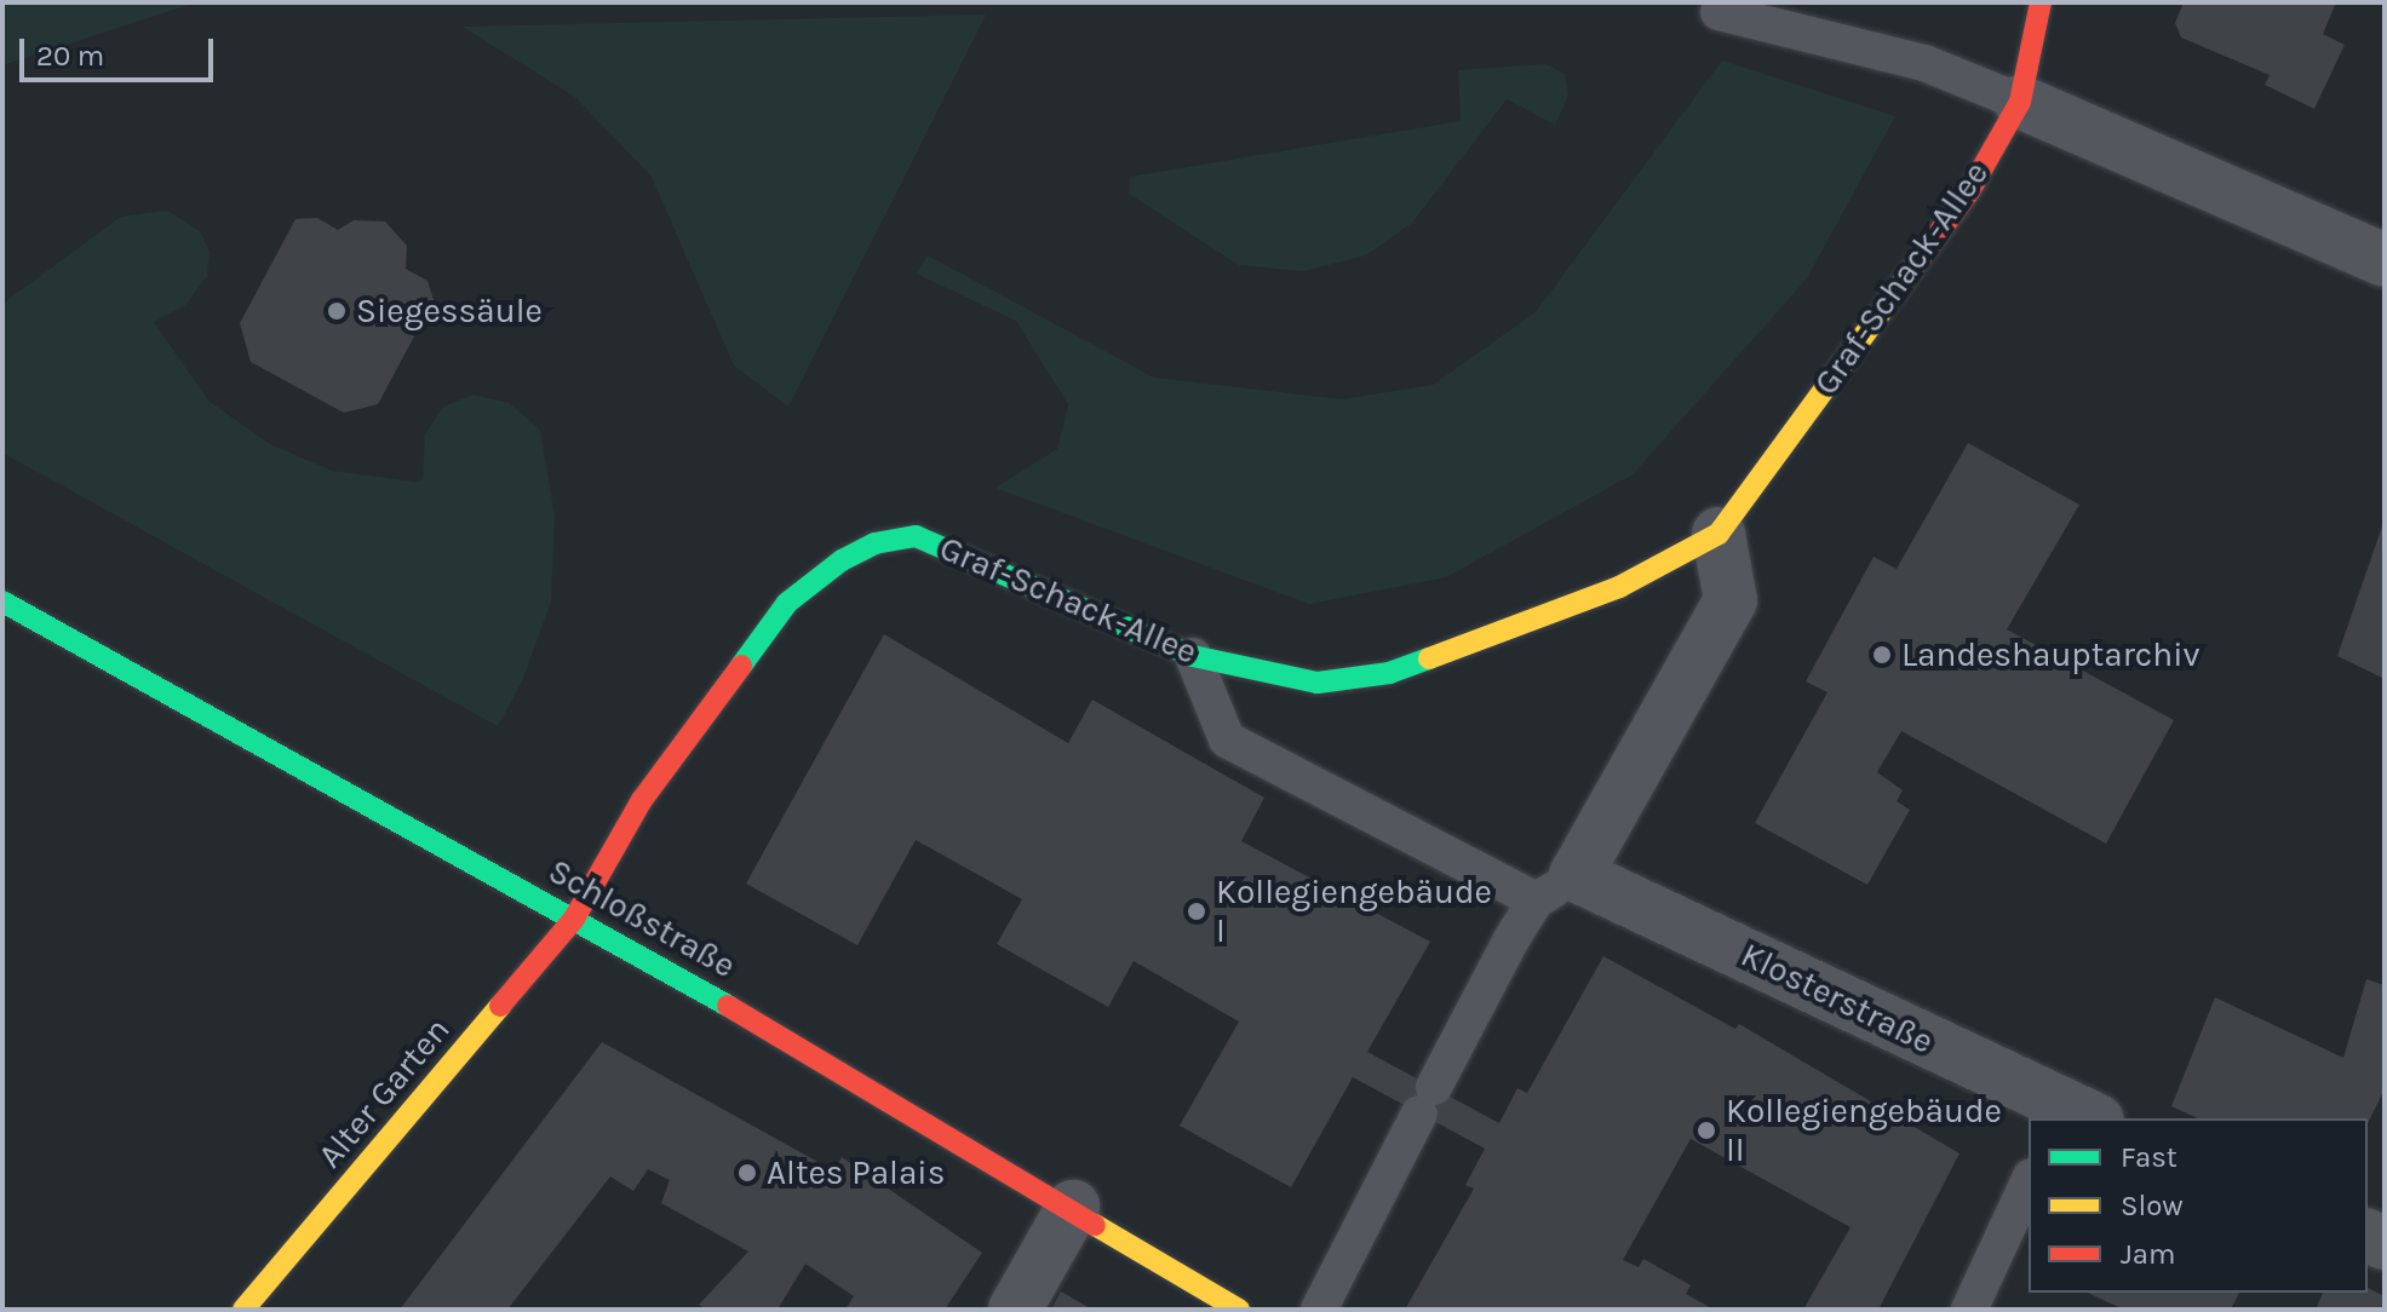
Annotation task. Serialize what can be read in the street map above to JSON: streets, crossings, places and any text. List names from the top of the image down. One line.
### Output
{"streets":{"street":["Graf-Schack-Allee","Schloßstraße","Klosterstraße","Alter Garten"]},"crossings":[["Graf-Schack-Allee","Schloßstraße"],["Graf-Schack-Allee","Alter Garten"],["Schloßstraße","Alter Garten"]],"places":["Siegessäule","Landeshauptarchiv","Kollegiengebäude I","Kollegiengebäude II","Altes Palais"],"legend":["Fast","Slow","Jam"],"scale_bar":"20 m"}
